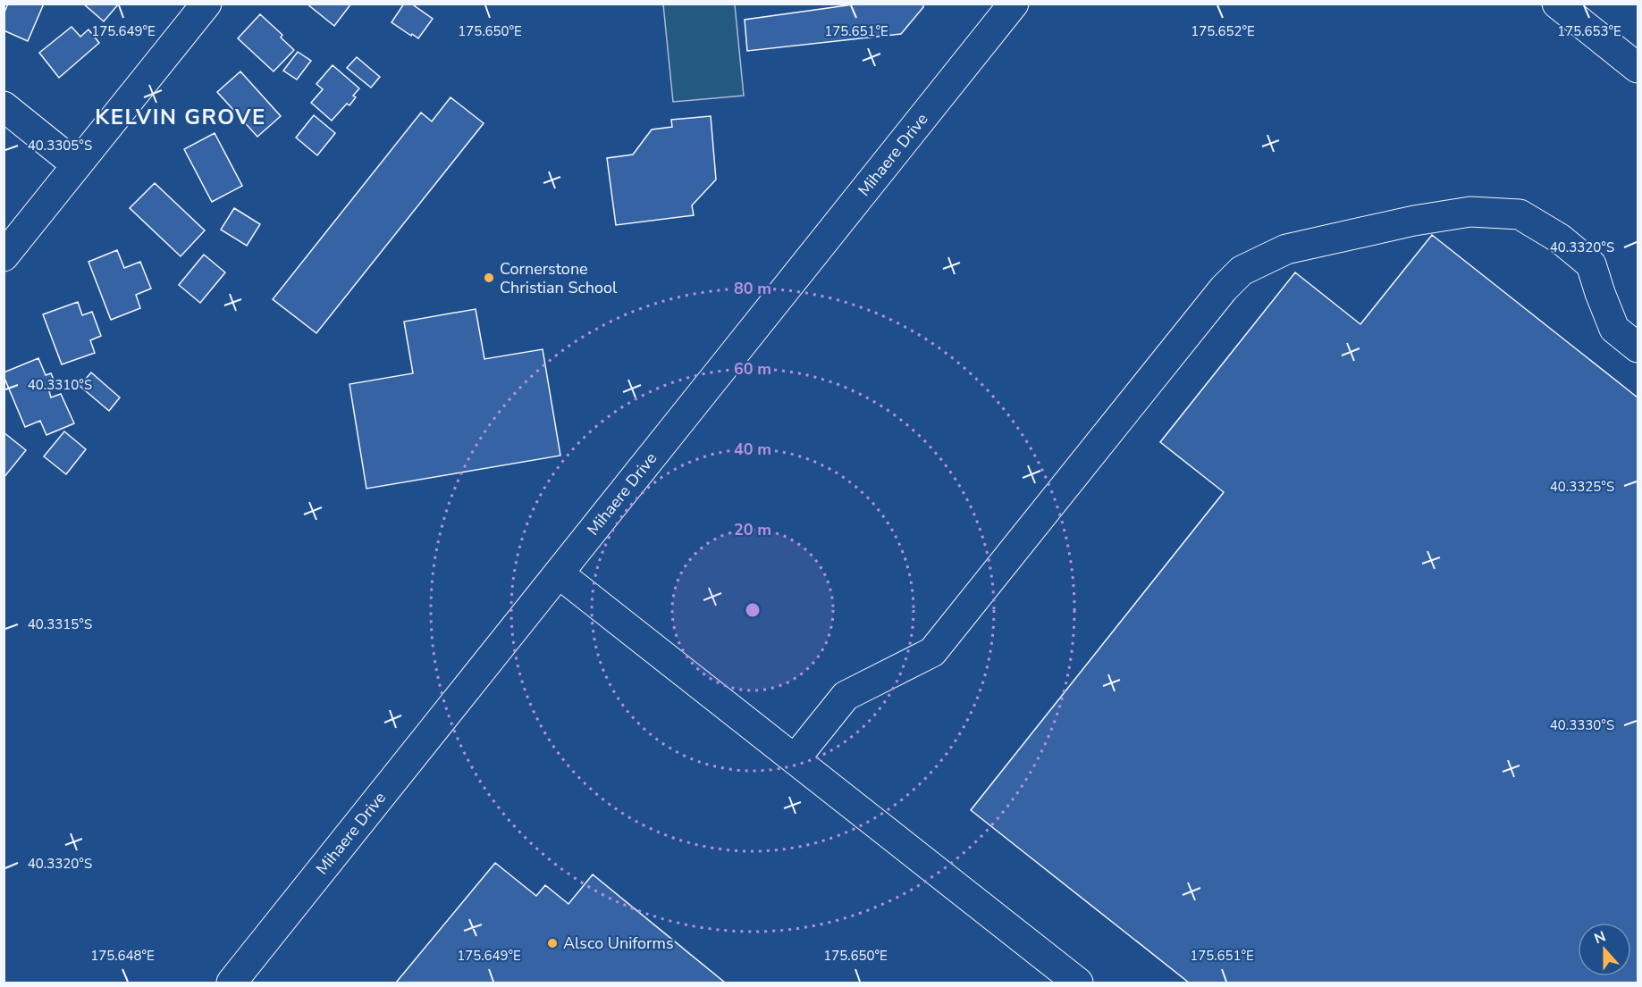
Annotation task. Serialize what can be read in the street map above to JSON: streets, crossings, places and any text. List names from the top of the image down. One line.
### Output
{"streets":{"main road":["Mihaere Drive"]},"districts":["KELVIN GROVE"],"places":["Cornerstone Christian School","Alsco Uniforms"],"north":"top","coordinates":["175.653°E","175.649°E","175.650°E","175.651°E","175.652°E","40.3305°S","40.3320°S","40.3310°S","40.3325°S","40.3315°S","40.3330°S","175.648°E"],"rings":["80 m","60 m","40 m","20 m"]}
